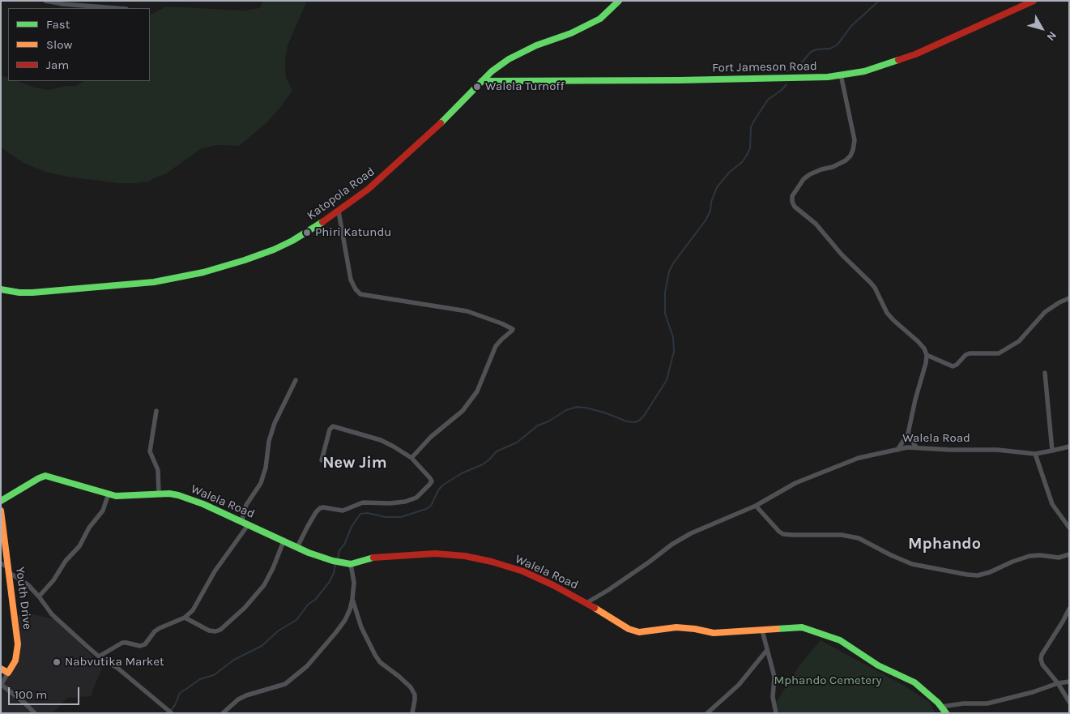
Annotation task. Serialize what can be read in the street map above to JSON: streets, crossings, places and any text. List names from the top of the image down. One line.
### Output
{"streets":{"street":["Fort Jameson Road","Katopola Road","Walela Road","Youth Drive"]},"crossings":[["Fort Jameson Road","Katopola Road"]],"districts":["New Jim","Mphando"],"parks":["Mphando Cemetery"],"places":["Walela Turnoff","Phiri Katundu","Nabvutika Market"],"legend":["Fast","Slow","Jam"],"scale_bar":"100 m","north":"bottom right"}
